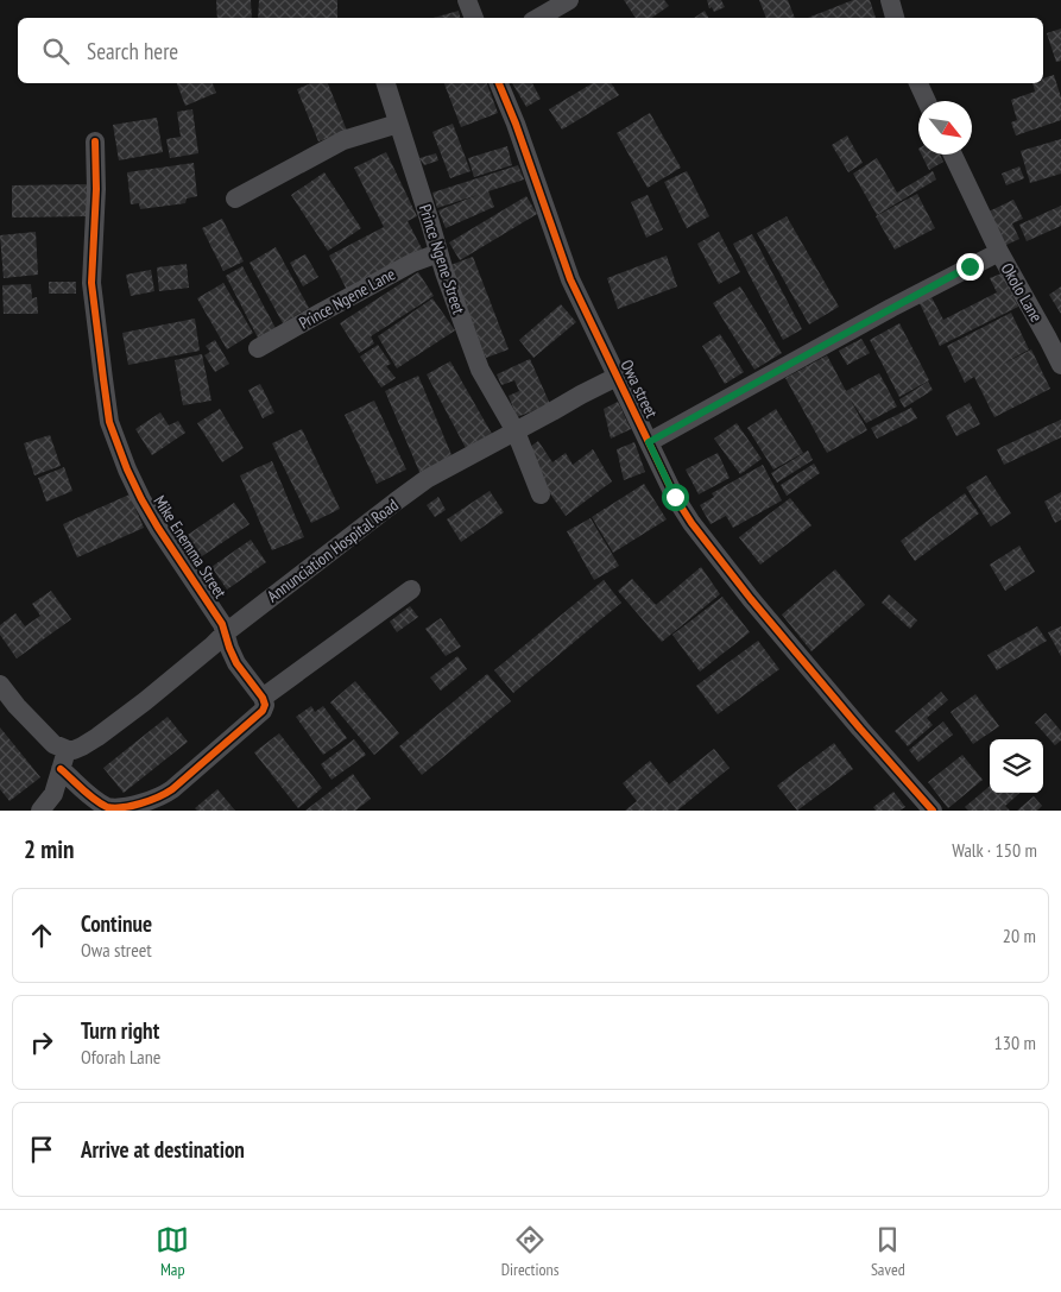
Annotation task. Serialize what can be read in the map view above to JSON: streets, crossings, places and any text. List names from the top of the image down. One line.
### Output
{"streets":{"street":["Prince Ngene Street","Okolo Lane","Prince Ngene Lane","Owa street","Mike Enemma Street","Annunciation Hospital Road"]},"crossings":[["Prince Ngene Street","Prince Ngene Lane"],["Prince Ngene Street","Annunciation Hospital Road"],["Owa street","Annunciation Hospital Road"],["Mike Enemma Street","Annunciation Hospital Road"]],"north":"bottom right","page":{"search":"Search here","heading":["2 min","Walk · 150 m"],"list":[["Continue","Owa street","20 m"],["Turn right","Oforah Lane","130 m"],"Arrive at destination"],"nav":["Map","Directions","Saved"]}}
